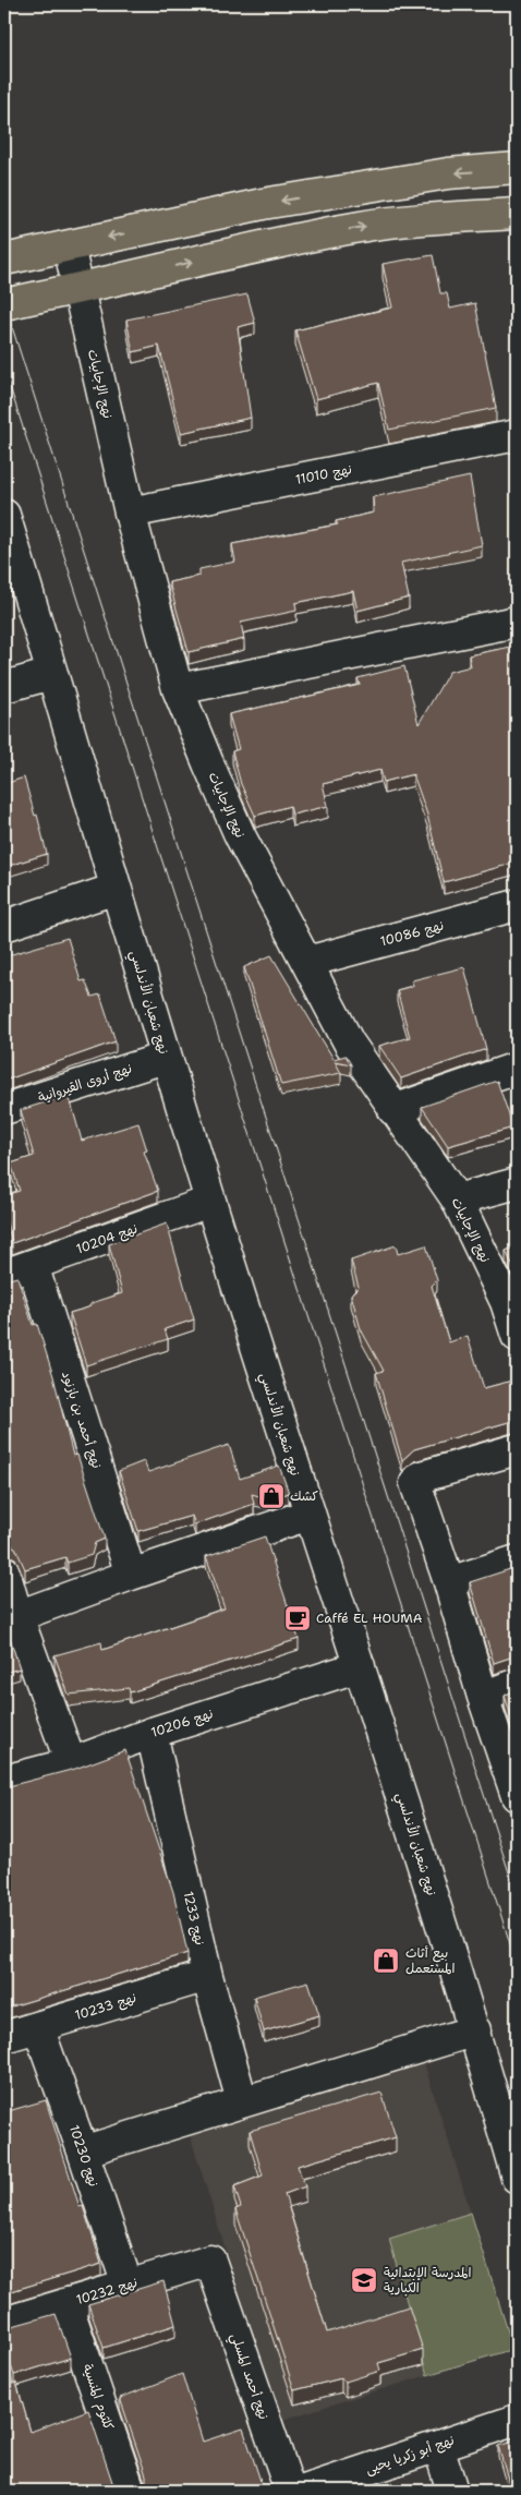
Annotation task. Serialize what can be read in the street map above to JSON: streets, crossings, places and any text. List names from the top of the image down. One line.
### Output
{"streets":{"street":["نهج الإجابيات","نهج 11010","نهج 10086","نهج شعبان الأندلسي","نهج أروى القيروانية","نهج 10204","نهج أحمد بن بازنود","نهج 10206","نهج 1233","نهج 10233","نهج 10230","نهج 10232","نهج أحمد المسلي","كلثوم المنسية","نهج أبو زكريا يحيى"]},"crossings":[["نهج الإجابيات","نهج 11010"],["نهج الإجابيات","نهج 10086"],["نهج شعبان الأندلسي","نهج أروى القيروانية"],["نهج شعبان الأندلسي","نهج 10204"],["نهج شعبان الأندلسي","نهج 10206"],["نهج 10204","نهج أحمد بن بازنود"],["نهج 10206","نهج 1233"],["نهج 1233","نهج 10233"],["نهج 10233","نهج 10230"],["نهج 10230","نهج 10232"],["نهج 10232","نهج أحمد المسلي"],["نهج 10232","كلثوم المنسية"]],"places":{"shop":["كشك","بيع أثاث المستعمل"],"cafe":["Caffé EL HOUMA"],"school or university":["المدرسة الإبتدائية الكبارية"]}}
